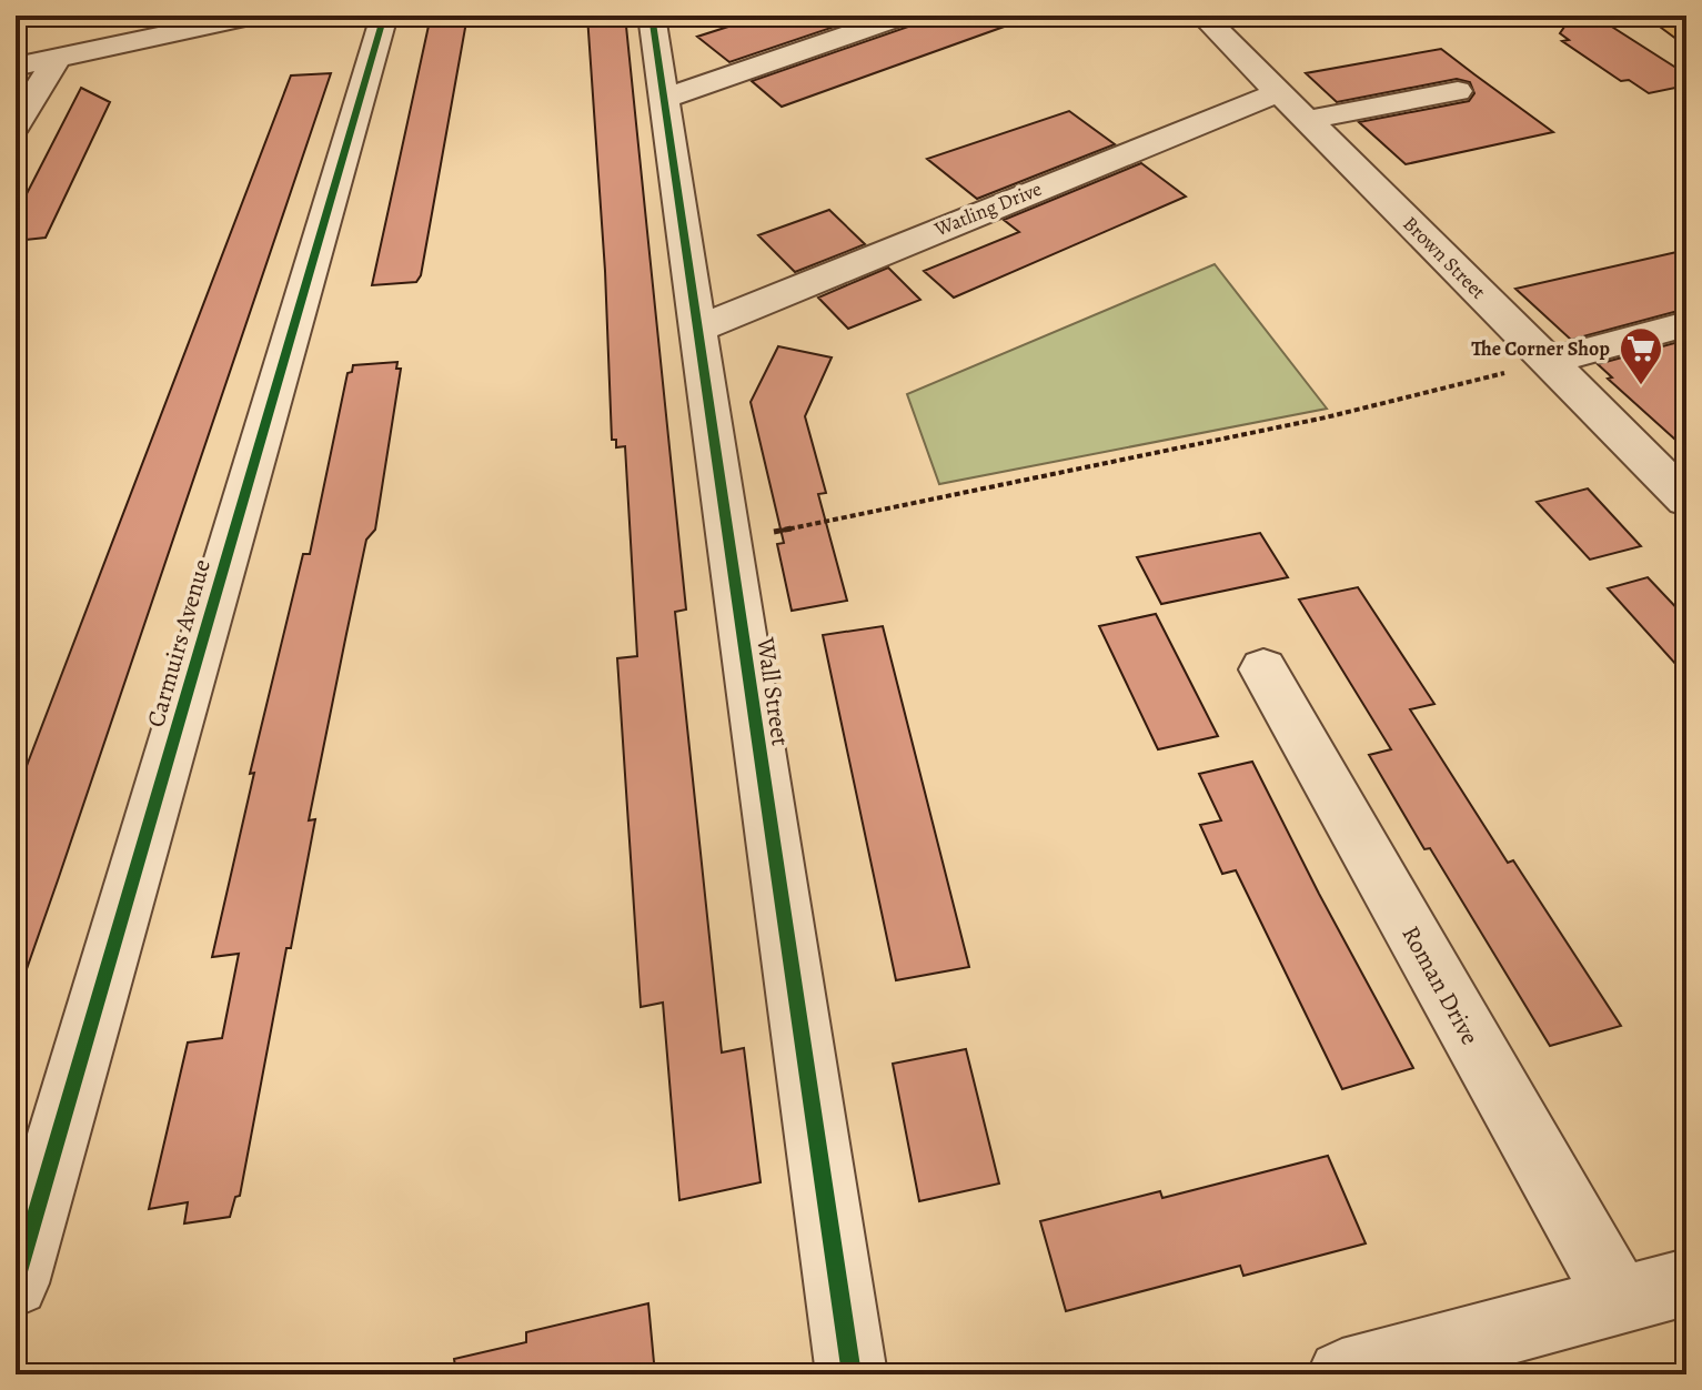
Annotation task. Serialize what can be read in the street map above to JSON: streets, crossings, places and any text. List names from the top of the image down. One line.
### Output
{"streets":{"street":["Watling Drive","Brown Street","Carmuirs Avenue","Wall Street","Roman Drive"]},"crossings":[["Watling Drive","Brown Street"],["Watling Drive","Wall Street"]],"places":{"supermarket":["The Corner Shop"]}}
